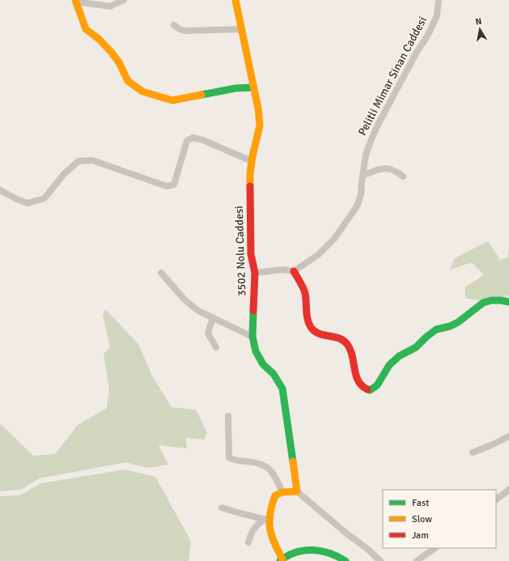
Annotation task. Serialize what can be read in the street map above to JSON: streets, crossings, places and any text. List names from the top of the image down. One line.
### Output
{"streets":{"street":["Pelitli Mimar Sinan Caddesi","3502 Nolu Caddesi"]},"legend":["Fast","Slow","Jam"],"north":"top"}
